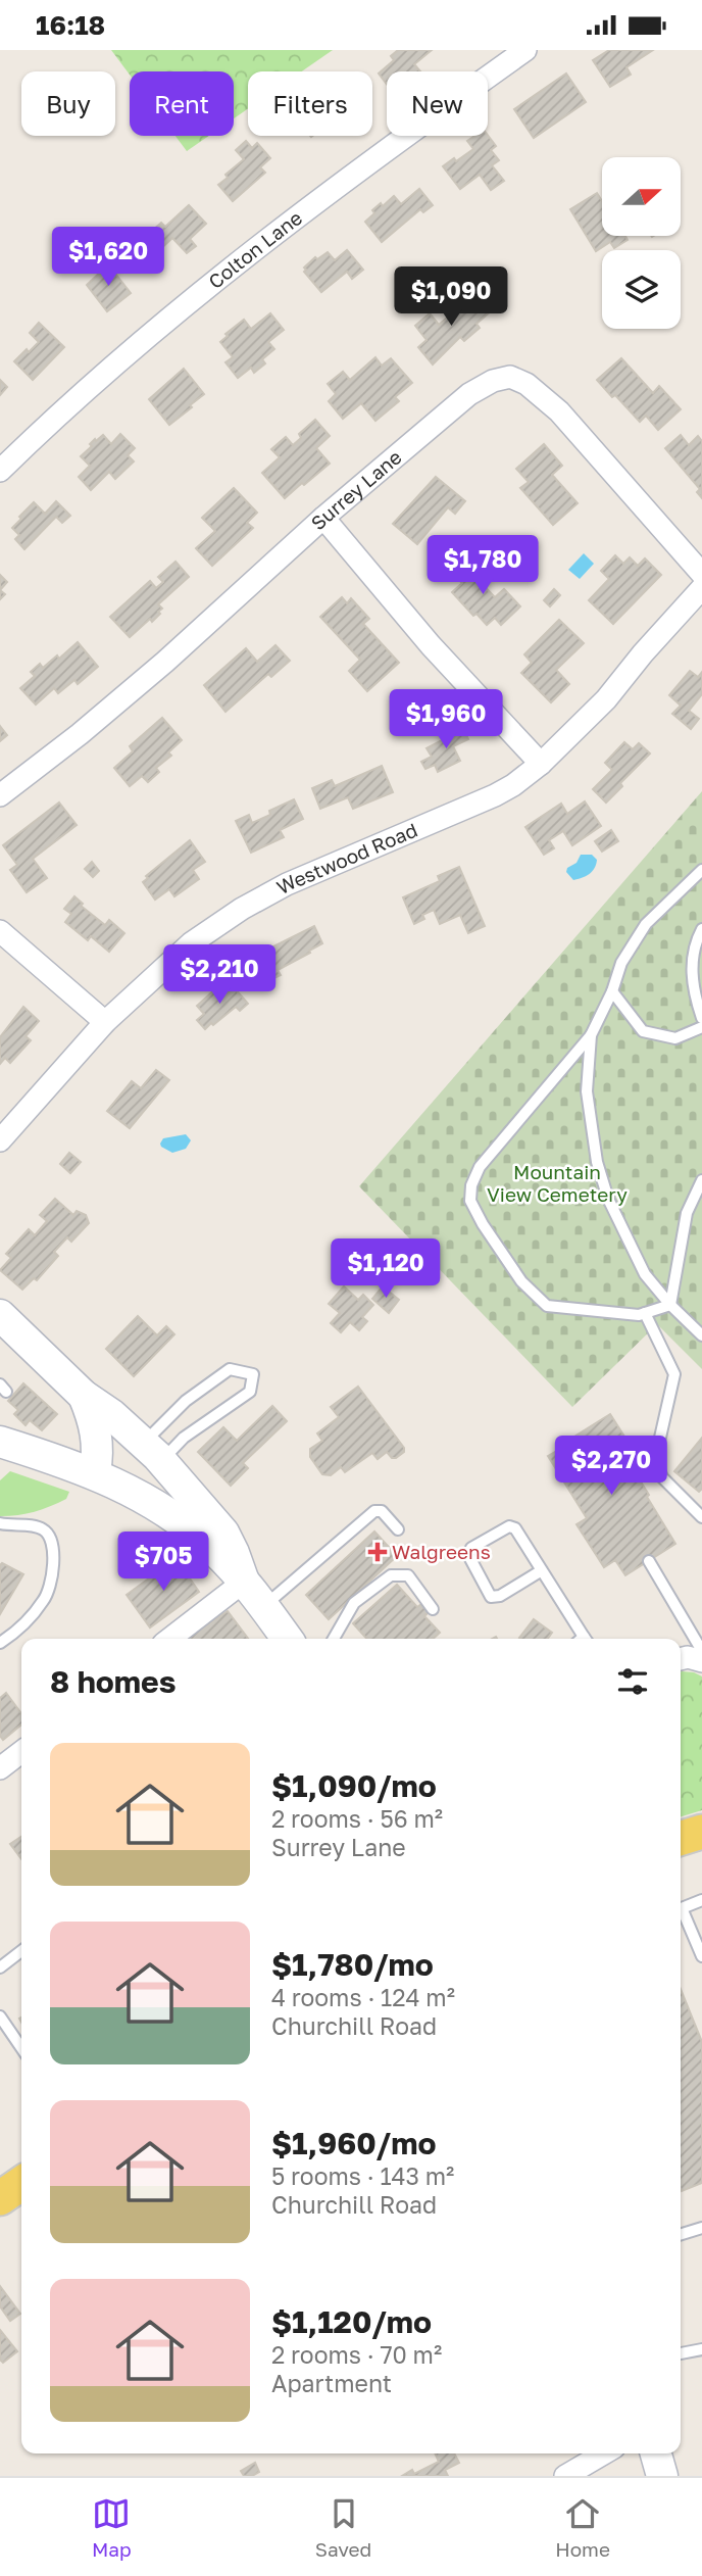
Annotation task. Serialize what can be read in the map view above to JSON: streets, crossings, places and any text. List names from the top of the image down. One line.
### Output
{"streets":{"street":["Colton Lane","Surrey Lane","Westwood Road"]},"parks":["Mountain View Cemetery"],"places":{"health":["Walgreens"]},"north":"right","page":{"status":"16:18","chip":["Buy","Rent","Filters","New"],"price":["$1,620","$1,090","$1,780","$1,960","$2,210","$1,120","$2,270","$705"],"heading":"8 homes","list":[{"name":"$1,090/mo","note":"2 rooms · 56 m² · Surrey Lane"},{"name":"$1,780/mo","note":"4 rooms · 124 m² · Churchill Road"},{"name":"$1,960/mo","note":"5 rooms · 143 m² · Churchill Road"},{"name":"$1,120/mo","note":"2 rooms · 70 m² · Apartment"}],"tabs":["Map","Saved","Home"]}}
